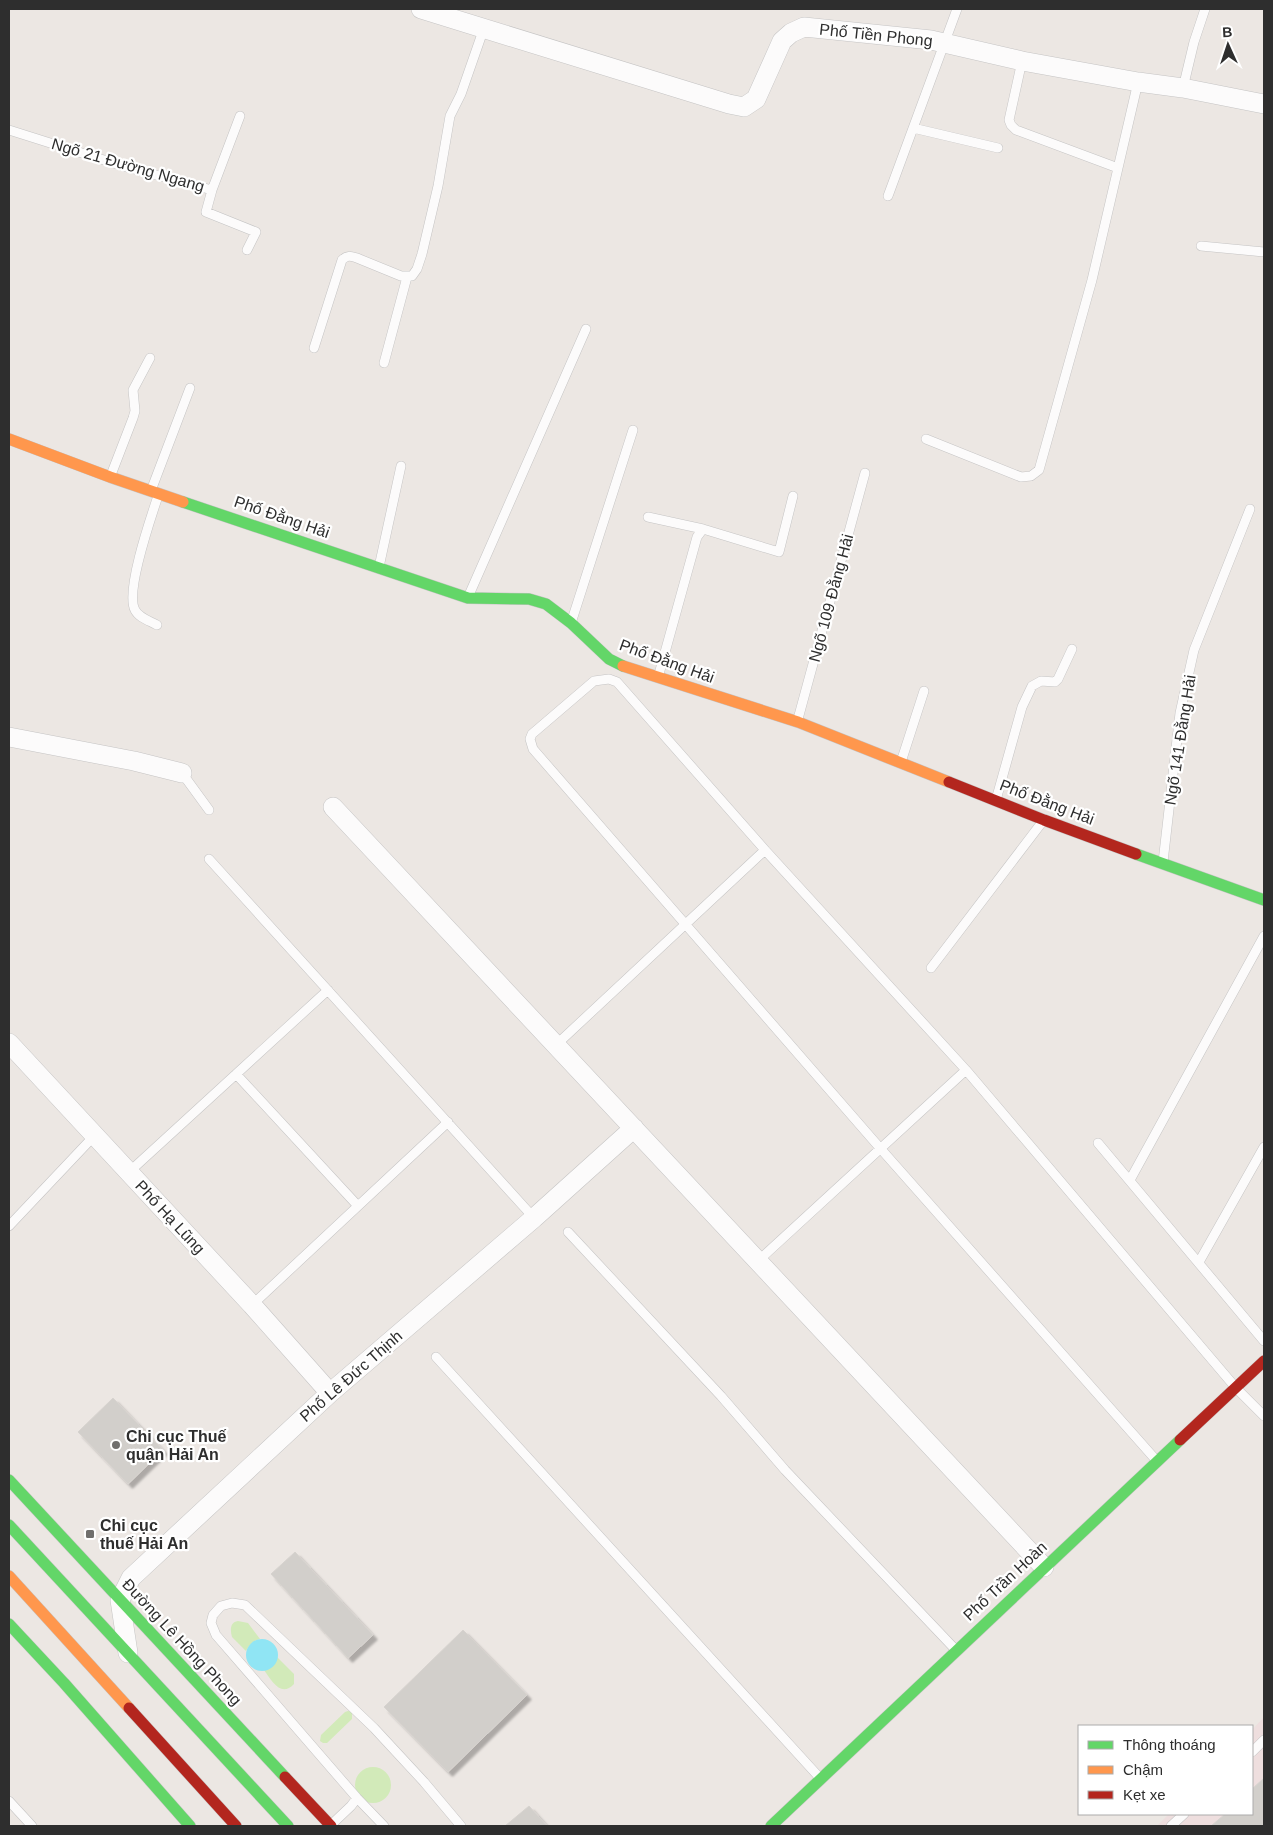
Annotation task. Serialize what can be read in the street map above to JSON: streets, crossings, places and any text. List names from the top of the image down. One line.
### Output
{"streets":{"street":["Phố Tiền Phong","Phố Đằng Hải","Phố Hạ Lũng","Phố Lê Đức Thịnh","Phố Trần Hoàn","Đường Lê Hồng Phong"],"lane":["Ngõ 21 Đường Ngang","Ngõ 109 Đằng Hải","Ngõ 141 Đằng Hải"]},"crossings":[["Phố Đằng Hải","Ngõ 109 Đằng Hải"],["Phố Đằng Hải","Ngõ 141 Đằng Hải"],["Phố Hạ Lũng","Phố Lê Đức Thịnh"],["Phố Lê Đức Thịnh","Đường Lê Hồng Phong"]],"places":{"other":["Chi cục Thuế quận Hải An"],"transit":["Chi cục thuế Hải An"]},"legend":["Thông thoáng","Chậm","Kẹt xe"],"north":"top"}
